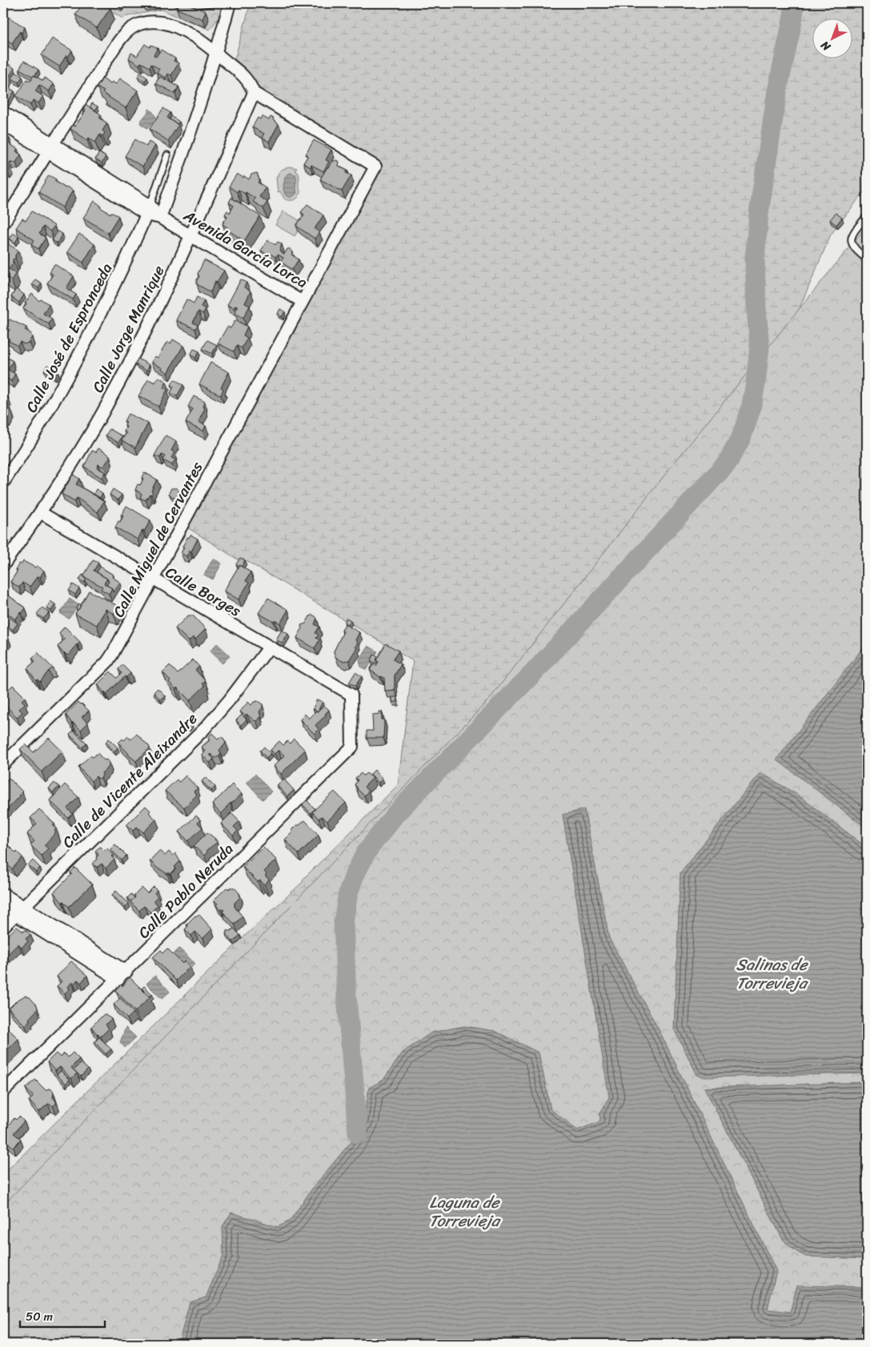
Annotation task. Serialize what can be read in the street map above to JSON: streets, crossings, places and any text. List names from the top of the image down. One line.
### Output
{"streets":{"street":["Avenida García Lorca","Calle Jorge Manrique","Calle José de Espronceda","Calle Miguel de Cervantes","Calle Borges","Calle de Vicente Aleixandre","Calle Pablo Neruda"]},"crossings":[["Avenida García Lorca","Calle Jorge Manrique"],["Avenida García Lorca","Calle José de Espronceda"],["Avenida García Lorca","Calle Miguel de Cervantes"],["Calle Jorge Manrique","Calle Borges"],["Calle Miguel de Cervantes","Calle Borges"],["Calle Borges","Calle de Vicente Aleixandre"],["Calle Borges","Calle Pablo Neruda"]],"water":["Salinas de Torrevieja","Laguna de Torrevieja"],"scale_bar":"50 m","north":"bottom left"}
